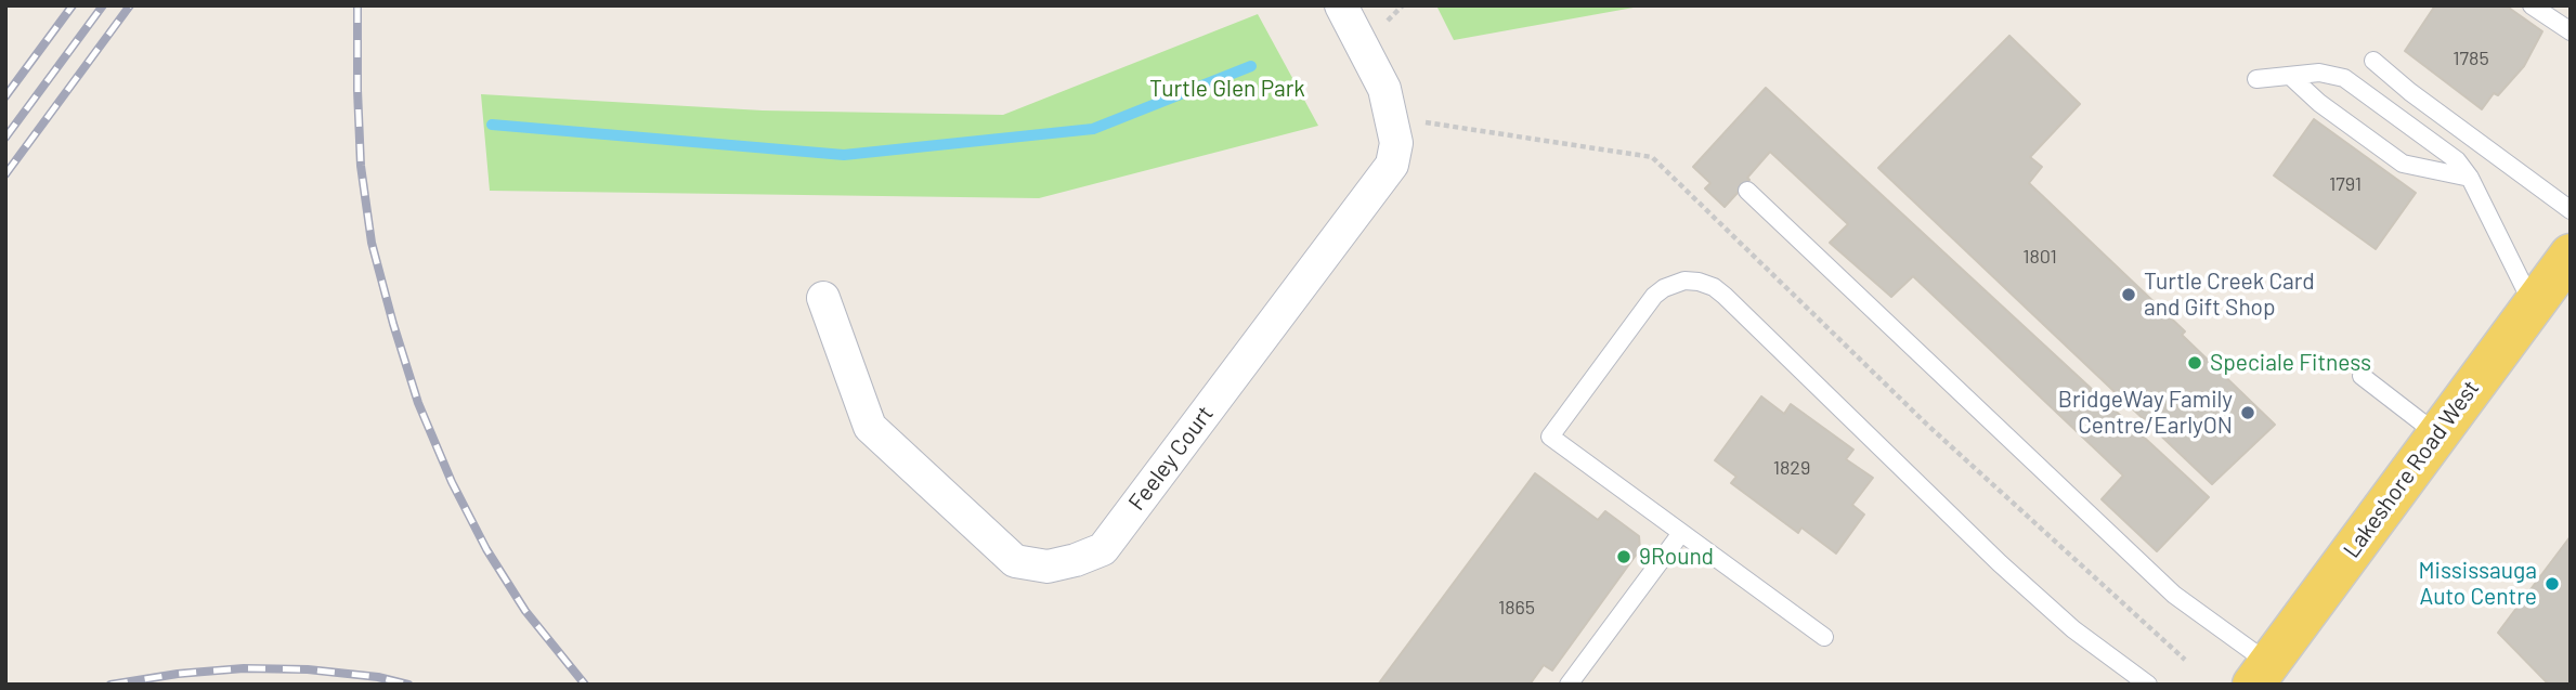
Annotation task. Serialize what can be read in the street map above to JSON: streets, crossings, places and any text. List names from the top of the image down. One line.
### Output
{"streets":{"main road":["Lakeshore Road West"],"street":["Feeley Court"]},"parks":["Turtle Glen Park"],"places":["Turtle Creek Card and Gift Shop","Speciale Fitness","BridgeWay Family Centre/EarlyON","9Round","Mississauga Auto Centre"],"house_numbers":["1785","1791","1801","1829","1865"]}
